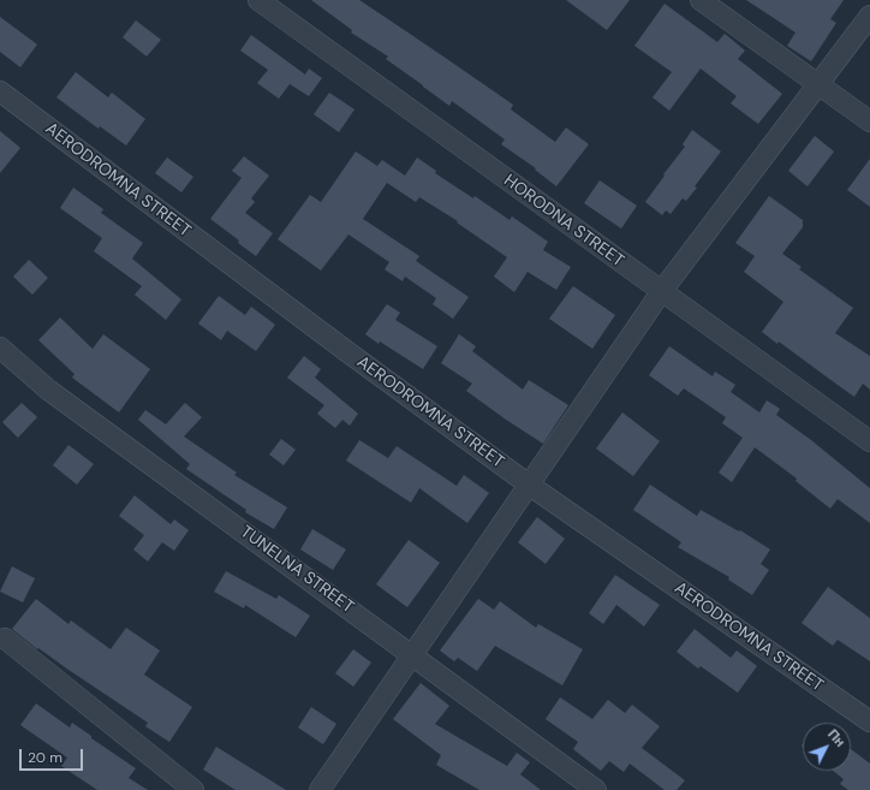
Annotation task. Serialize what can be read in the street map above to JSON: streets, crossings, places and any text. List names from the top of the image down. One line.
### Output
{"streets":{"street":["AERODROMNA STREET","HORODNA STREET","TUNELNA STREET"]},"scale_bar":"20 m","north":"top right"}
